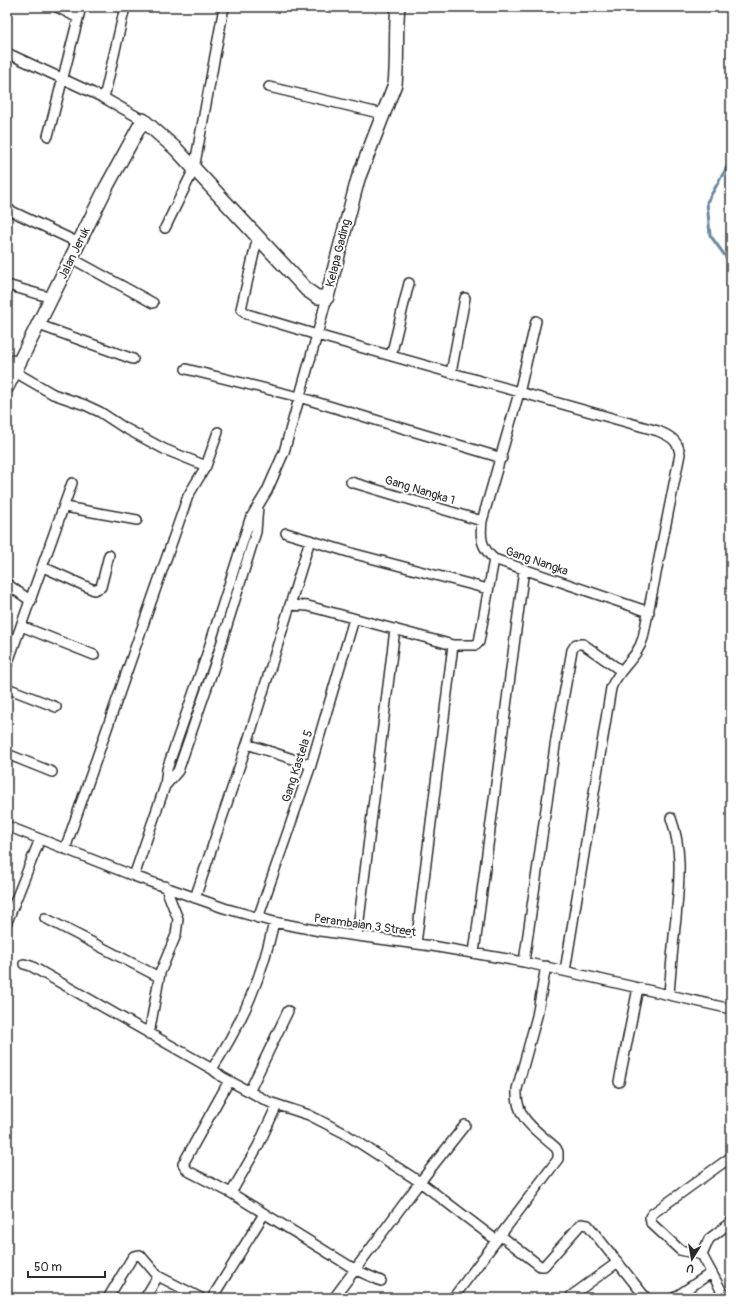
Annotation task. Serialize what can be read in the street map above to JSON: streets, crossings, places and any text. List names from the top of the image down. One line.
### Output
{"streets":{"street":["Jalan Jeruk","Kelapa Gading","Gang Nangka 1","Gang Nangka","Gang Kastela 5","Perambaian 3 Street"]},"crossings":[["Jalan Jeruk","Kelapa Gading"],["Gang Nangka 1","Gang Nangka"],["Gang Kastela 5","Perambaian 3 Street"]],"scale_bar":"50 m","north":"bottom"}
